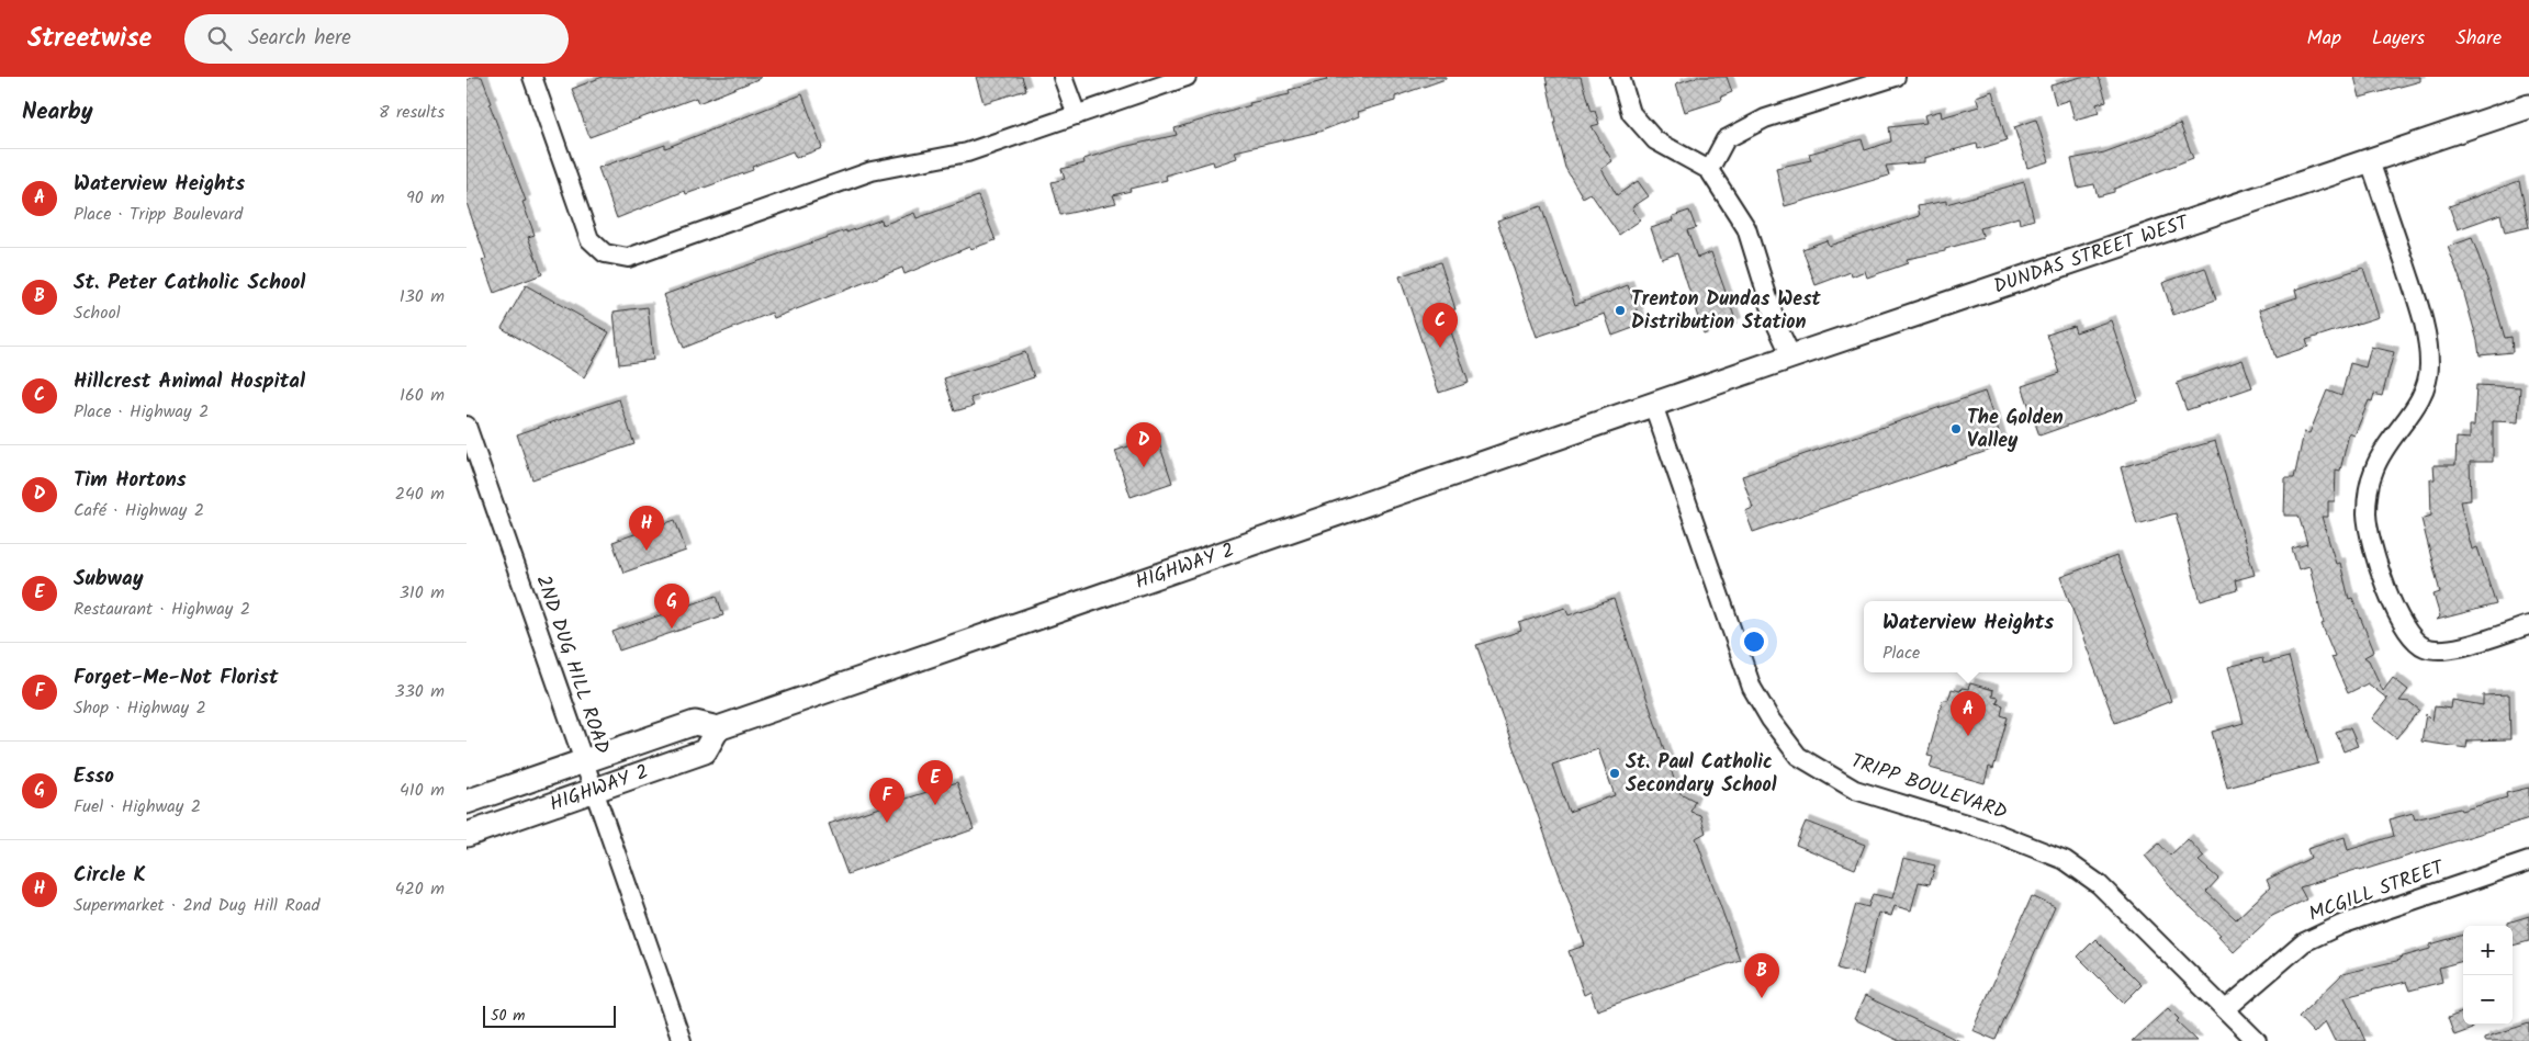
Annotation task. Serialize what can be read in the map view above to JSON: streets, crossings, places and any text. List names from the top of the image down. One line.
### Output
{"streets":{"main road":["DUNDAS STREET WEST","HIGHWAY 2"],"street":["2ND DUG HILL ROAD","TRIPP BOULEVARD","MCGILL STREET"]},"crossings":[["DUNDAS STREET WEST","HIGHWAY 2"],["DUNDAS STREET WEST","TRIPP BOULEVARD"],["HIGHWAY 2","2ND DUG HILL ROAD"],["HIGHWAY 2","TRIPP BOULEVARD"],["TRIPP BOULEVARD","MCGILL STREET"]],"places":["Trenton Dundas West Distribution Station","The Golden Valley","St. Paul Catholic Secondary School"],"scale_bar":"50 m","page":{"header":"Streetwise","search":"Search here","nav":["Map","Layers","Share"],"heading":["Nearby","8 results"],"list":[{"mark":"A","name":"Waterview Heights","note":"Place · Tripp Boulevard","value":"90 m"},{"mark":"B","name":"St. Peter Catholic School","note":"School","value":"130 m"},{"mark":"C","name":"Hillcrest Animal Hospital","note":"Place · Highway 2","value":"160 m"},{"mark":"D","name":"Tim Hortons","note":"Café · Highway 2","value":"240 m"},{"mark":"E","name":"Subway","note":"Restaurant · Highway 2","value":"310 m"},{"mark":"F","name":"Forget-Me-Not Florist","note":"Shop · Highway 2","value":"330 m"},{"mark":"G","name":"Esso","note":"Fuel · Highway 2","value":"410 m"},{"mark":"H","name":"Circle K","note":"Supermarket · 2nd Dug Hill Road","value":"420 m"}],"pins":["C","D","H","G","A","E","F","B"],"popup":["Waterview Heights","Place"],"map_buttons":["+","−"],"scale":"50 m"}}
